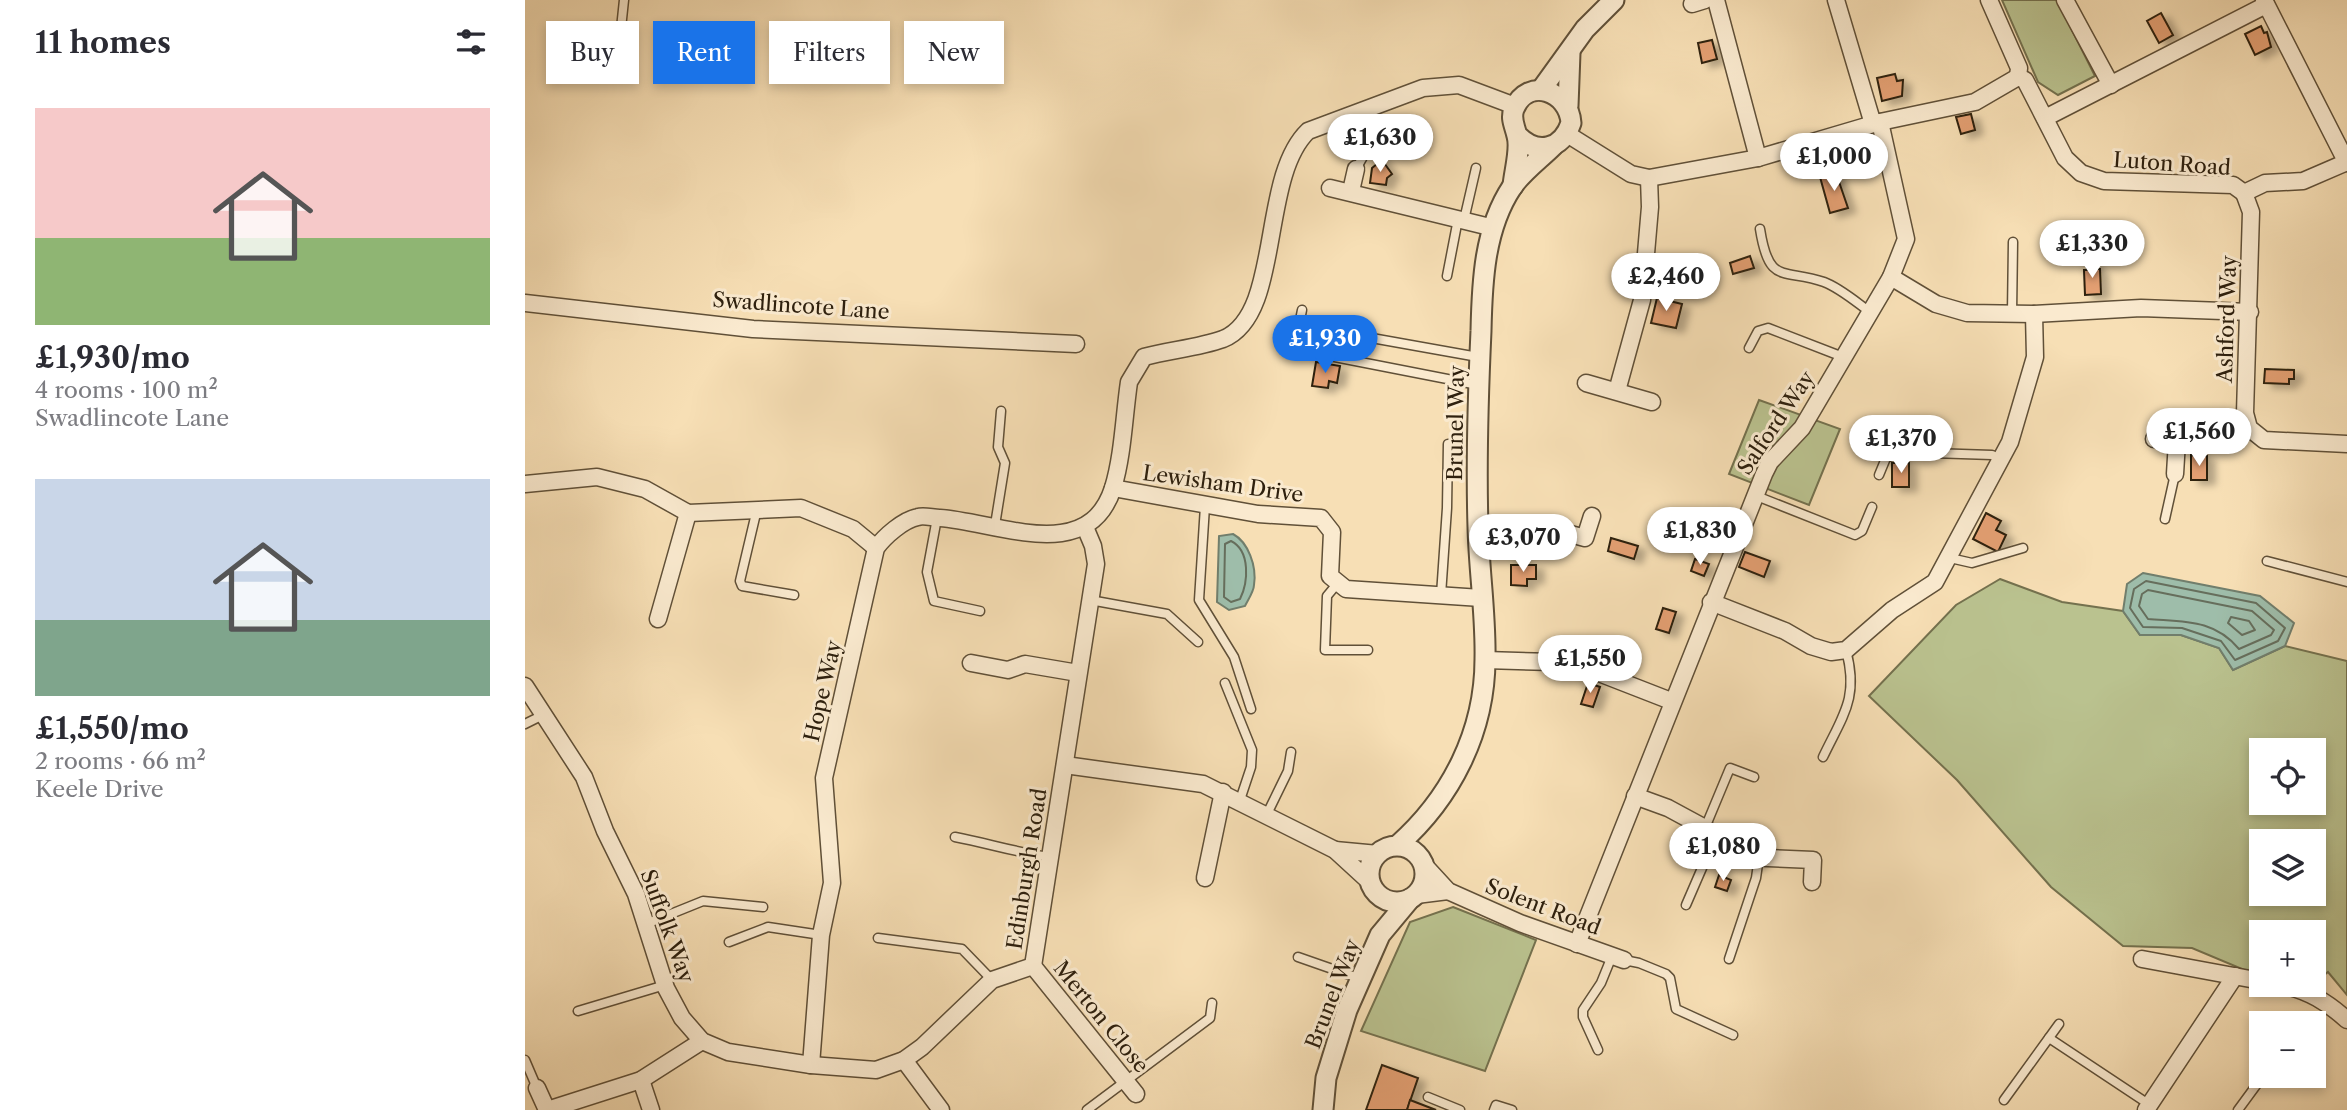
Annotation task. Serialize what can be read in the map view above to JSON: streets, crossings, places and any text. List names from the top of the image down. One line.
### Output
{"streets":{"street":["Luton Road","Swadlincote Lane","Ashford Way","Brunel Way","Salford Way","Lewisham Drive","Hope Way","Edinburgh Road","Solent Road","Suffolk Way","Merton Close"]},"crossings":[["Luton Road","Ashford Way"],["Brunel Way","Solent Road"],["Salford Way","Solent Road"],["Hope Way","Edinburgh Road"],["Edinburgh Road","Merton Close"]],"page":{"heading":"11 homes","chip":["Buy","Rent","Filters","New"],"list":[{"name":"£1,930/mo","note":"4 rooms · 100 m² · Swadlincote Lane"},{"name":"£1,550/mo","note":"2 rooms · 66 m² · Keele Drive"}],"price":["£1,630","£1,000","£1,330","£2,460","£1,930","£1,560","£1,370","£1,830","£3,070","£1,550","£1,080"],"map_buttons":["+","−"]}}
